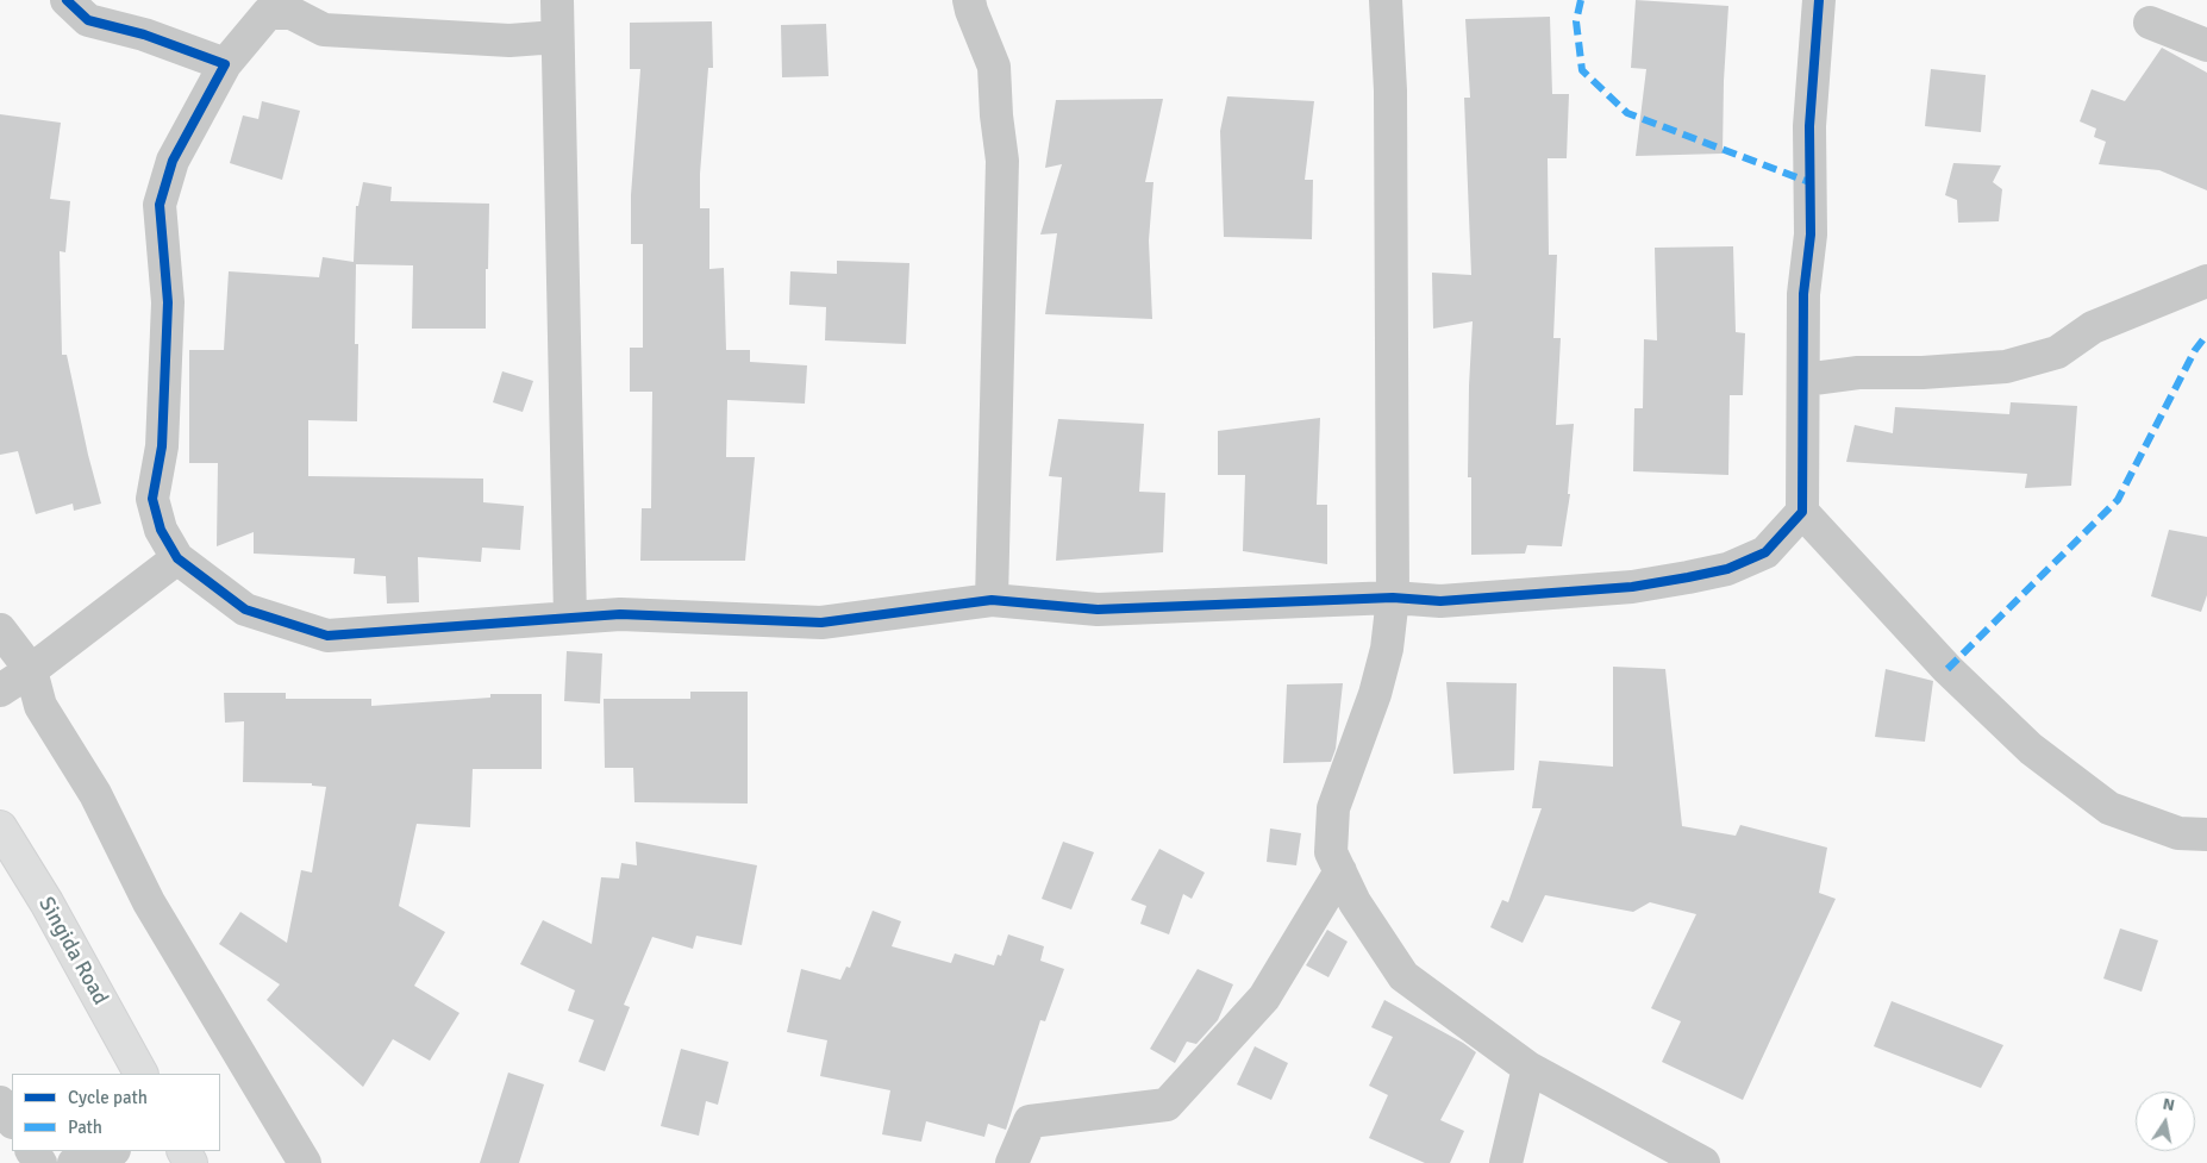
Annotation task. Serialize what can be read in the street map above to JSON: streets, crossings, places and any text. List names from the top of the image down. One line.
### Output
{"streets":{"highway":["Singida Road"]},"legend":["Cycle path","Path"],"north":"top"}
